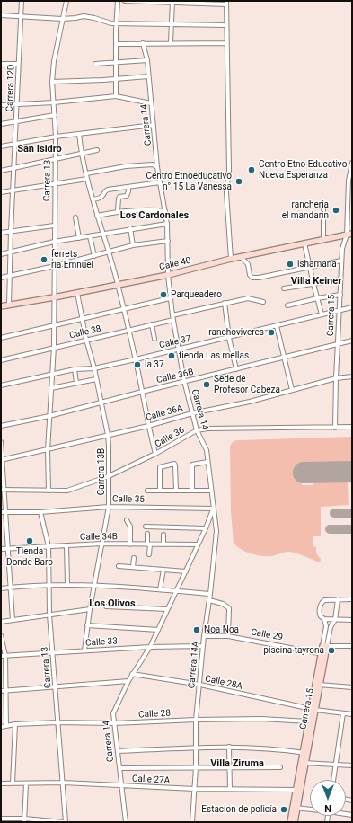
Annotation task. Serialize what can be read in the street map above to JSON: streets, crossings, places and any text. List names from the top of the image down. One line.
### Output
{"streets":{"street":["Carrera 12D","Carrera 14","Carrera 13","Calle 40","Carrera 15","Calle 38","Calle 37","Calle 36B","Calle 36A","Calle 36","Carrera 13B","Calle 35","Calle 34B","Calle 29","Calle 33","Carrera 14A","Calle 28A","Calle 28","Calle 27A"]},"crossings":[["Carrera 12D","Calle 40"],["Carrera 14","Calle 40"],["Carrera 14","Calle 38"],["Carrera 14","Calle 37"],["Carrera 14","Calle 36B"],["Carrera 14","Calle 36A"],["Carrera 14","Calle 36"],["Carrera 14","Calle 35"],["Carrera 14","Calle 34B"],["Carrera 14","Calle 33"],["Carrera 14","Carrera 14A"],["Carrera 14","Calle 28A"],["Carrera 14","Calle 28"],["Carrera 14","Calle 27A"],["Carrera 13","Calle 40"],["Carrera 13","Calle 38"],["Carrera 13","Calle 37"],["Carrera 13","Calle 36B"],["Carrera 13","Calle 36A"],["Carrera 13","Calle 36"],["Carrera 13","Calle 35"],["Carrera 13","Calle 34B"],["Carrera 13","Calle 33"],["Carrera 13","Calle 28"],["Carrera 13","Calle 27A"],["Calle 40","Carrera 15"],["Calle 40","Carrera 13B"],["Carrera 15","Calle 37"],["Carrera 15","Calle 36B"],["Carrera 15","Calle 36A"],["Carrera 15","Calle 36"],["Carrera 15","Calle 29"],["Carrera 15","Calle 28A"],["Carrera 15","Calle 28"],["Carrera 15","Calle 27A"],["Calle 38","Carrera 13B"],["Calle 37","Carrera 13B"],["Calle 36B","Carrera 13B"],["Calle 36A","Carrera 13B"],["Calle 36","Carrera 13B"],["Carrera 13B","Calle 35"],["Carrera 13B","Calle 34B"],["Carrera 13B","Calle 33"],["Calle 35","Carrera 14A"],["Calle 29","Carrera 14A"],["Calle 33","Carrera 14A"],["Carrera 14A","Calle 28A"],["Carrera 14A","Calle 28"],["Carrera 14A","Calle 27A"]],"districts":["San Isidro","Los Cardonales","Villa Keiner","Los Olivos","Villa Ziruma"],"places":["Centro Etno Educativo Nueva Esperanza","Centro Etnoeducativo n° 15 La Vanessa","rancheria el mandarin","ferrets ria Emnuel","ishamana","Parqueadero","ranchoviveres","tienda Las mellas","la 37","Sede de Profesor Cabeza","Tienda Donde Baro","Noa Noa","piscina tayrona","Estacion de policía"],"north":"bottom"}
